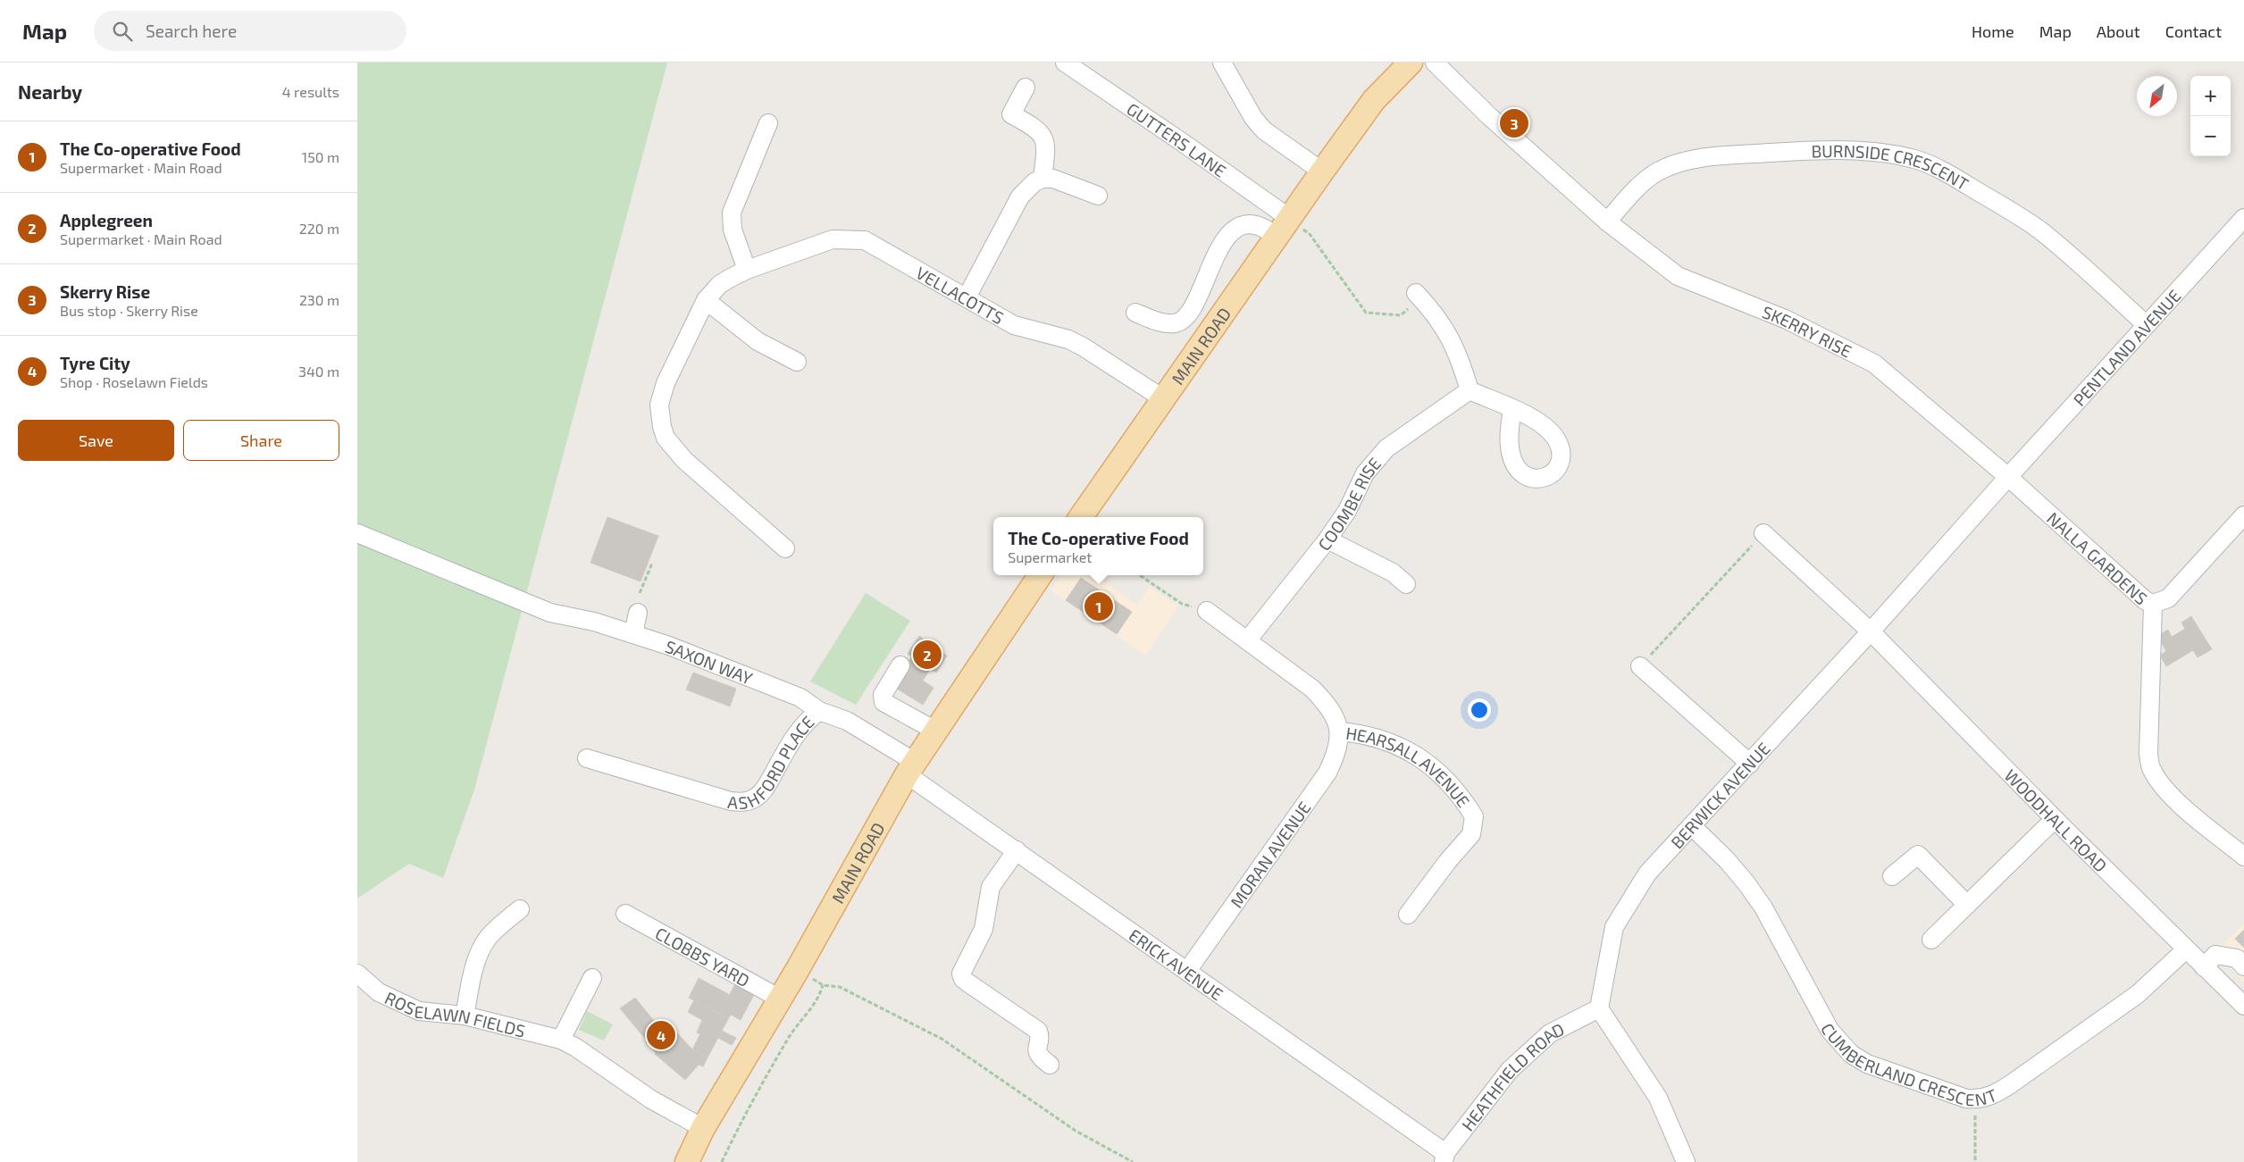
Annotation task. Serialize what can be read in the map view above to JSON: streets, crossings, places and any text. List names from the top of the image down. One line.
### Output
{"streets":{"main road":["MAIN ROAD"],"street":["GUTTERS LANE","BURNSIDE CRESCENT","VELLACOTTS","SKERRY RISE","PENTLAND AVENUE","COOMBE RISE","NALLA GARDENS","SAXON WAY","ASHFORD PLACE","HEARSALL AVENUE","BERWICK AVENUE","WOODHALL ROAD","MORAN AVENUE","CLOBBS YARD","ERICK AVENUE","ROSELAWN FIELDS","CUMBERLAND CRESCENT","HEATHFIELD ROAD"]},"crossings":[["GUTTERS LANE","MAIN ROAD"],["BURNSIDE CRESCENT","SKERRY RISE"],["BURNSIDE CRESCENT","PENTLAND AVENUE"],["VELLACOTTS","MAIN ROAD"],["SKERRY RISE","PENTLAND AVENUE"],["SKERRY RISE","NALLA GARDENS"],["SKERRY RISE","BERWICK AVENUE"],["MAIN ROAD","ASHFORD PLACE"],["MAIN ROAD","CLOBBS YARD"],["MAIN ROAD","ERICK AVENUE"],["MAIN ROAD","ROSELAWN FIELDS"],["PENTLAND AVENUE","NALLA GARDENS"],["PENTLAND AVENUE","BERWICK AVENUE"],["COOMBE RISE","HEARSALL AVENUE"],["NALLA GARDENS","BERWICK AVENUE"],["SAXON WAY","ASHFORD PLACE"],["ASHFORD PLACE","ERICK AVENUE"],["HEARSALL AVENUE","MORAN AVENUE"],["BERWICK AVENUE","WOODHALL ROAD"],["BERWICK AVENUE","CUMBERLAND CRESCENT"],["BERWICK AVENUE","HEATHFIELD ROAD"],["WOODHALL ROAD","CUMBERLAND CRESCENT"],["MORAN AVENUE","ERICK AVENUE"],["ERICK AVENUE","HEATHFIELD ROAD"]],"north":"bottom left","page":{"header":"Map","search":"Search here","nav":["Home","Map","About","Contact"],"heading":["Nearby","4 results"],"map_buttons":["+","−"],"pins":["3","1","2","4"],"list":[{"mark":"1","name":"The Co-operative Food","note":"Supermarket · Main Road","value":"150 m"},{"mark":"2","name":"Applegreen","note":"Supermarket · Main Road","value":"220 m"},{"mark":"3","name":"Skerry Rise","note":"Bus stop · Skerry Rise","value":"230 m"},{"mark":"4","name":"Tyre City","note":"Shop · Roselawn Fields","value":"340 m"}],"buttons":["Save","Share"],"popup":["The Co-operative Food","Supermarket"]}}
